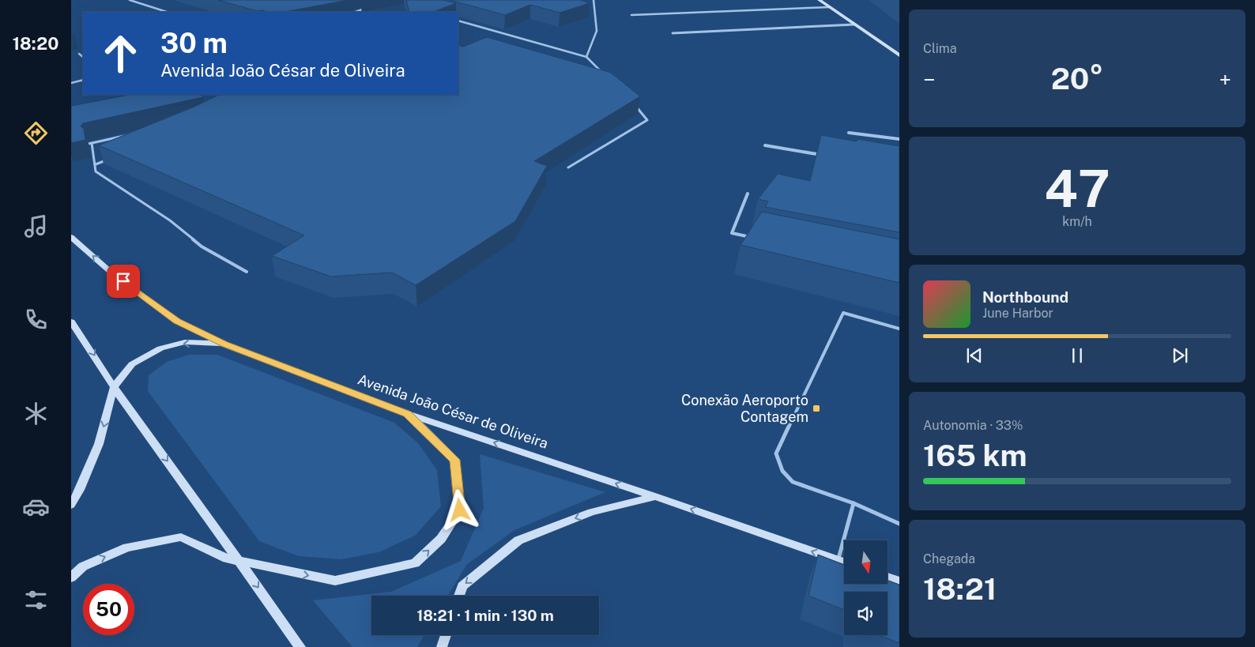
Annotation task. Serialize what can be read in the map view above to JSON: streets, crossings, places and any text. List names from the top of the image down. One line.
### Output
{"streets":{"main road":["Avenida João César de Oliveira"]},"one_way":["Avenida João César de Oliveira"],"places":{"transit":["Conexão Aeroporto Contagem"]},"north":"bottom","page":{"tabs":"18:20","tile":["Clima",["47","km/h"],["Autonomia · 33%","165 km"],["Chegada","18:21"]],"turn":["30 m","Avenida João César de Oliveira"],"heat":["−","20°","+"],"song":["Northbound","June Harbor"],"limit":"50","trip":"18:21 · 1 min · 130 m"}}
